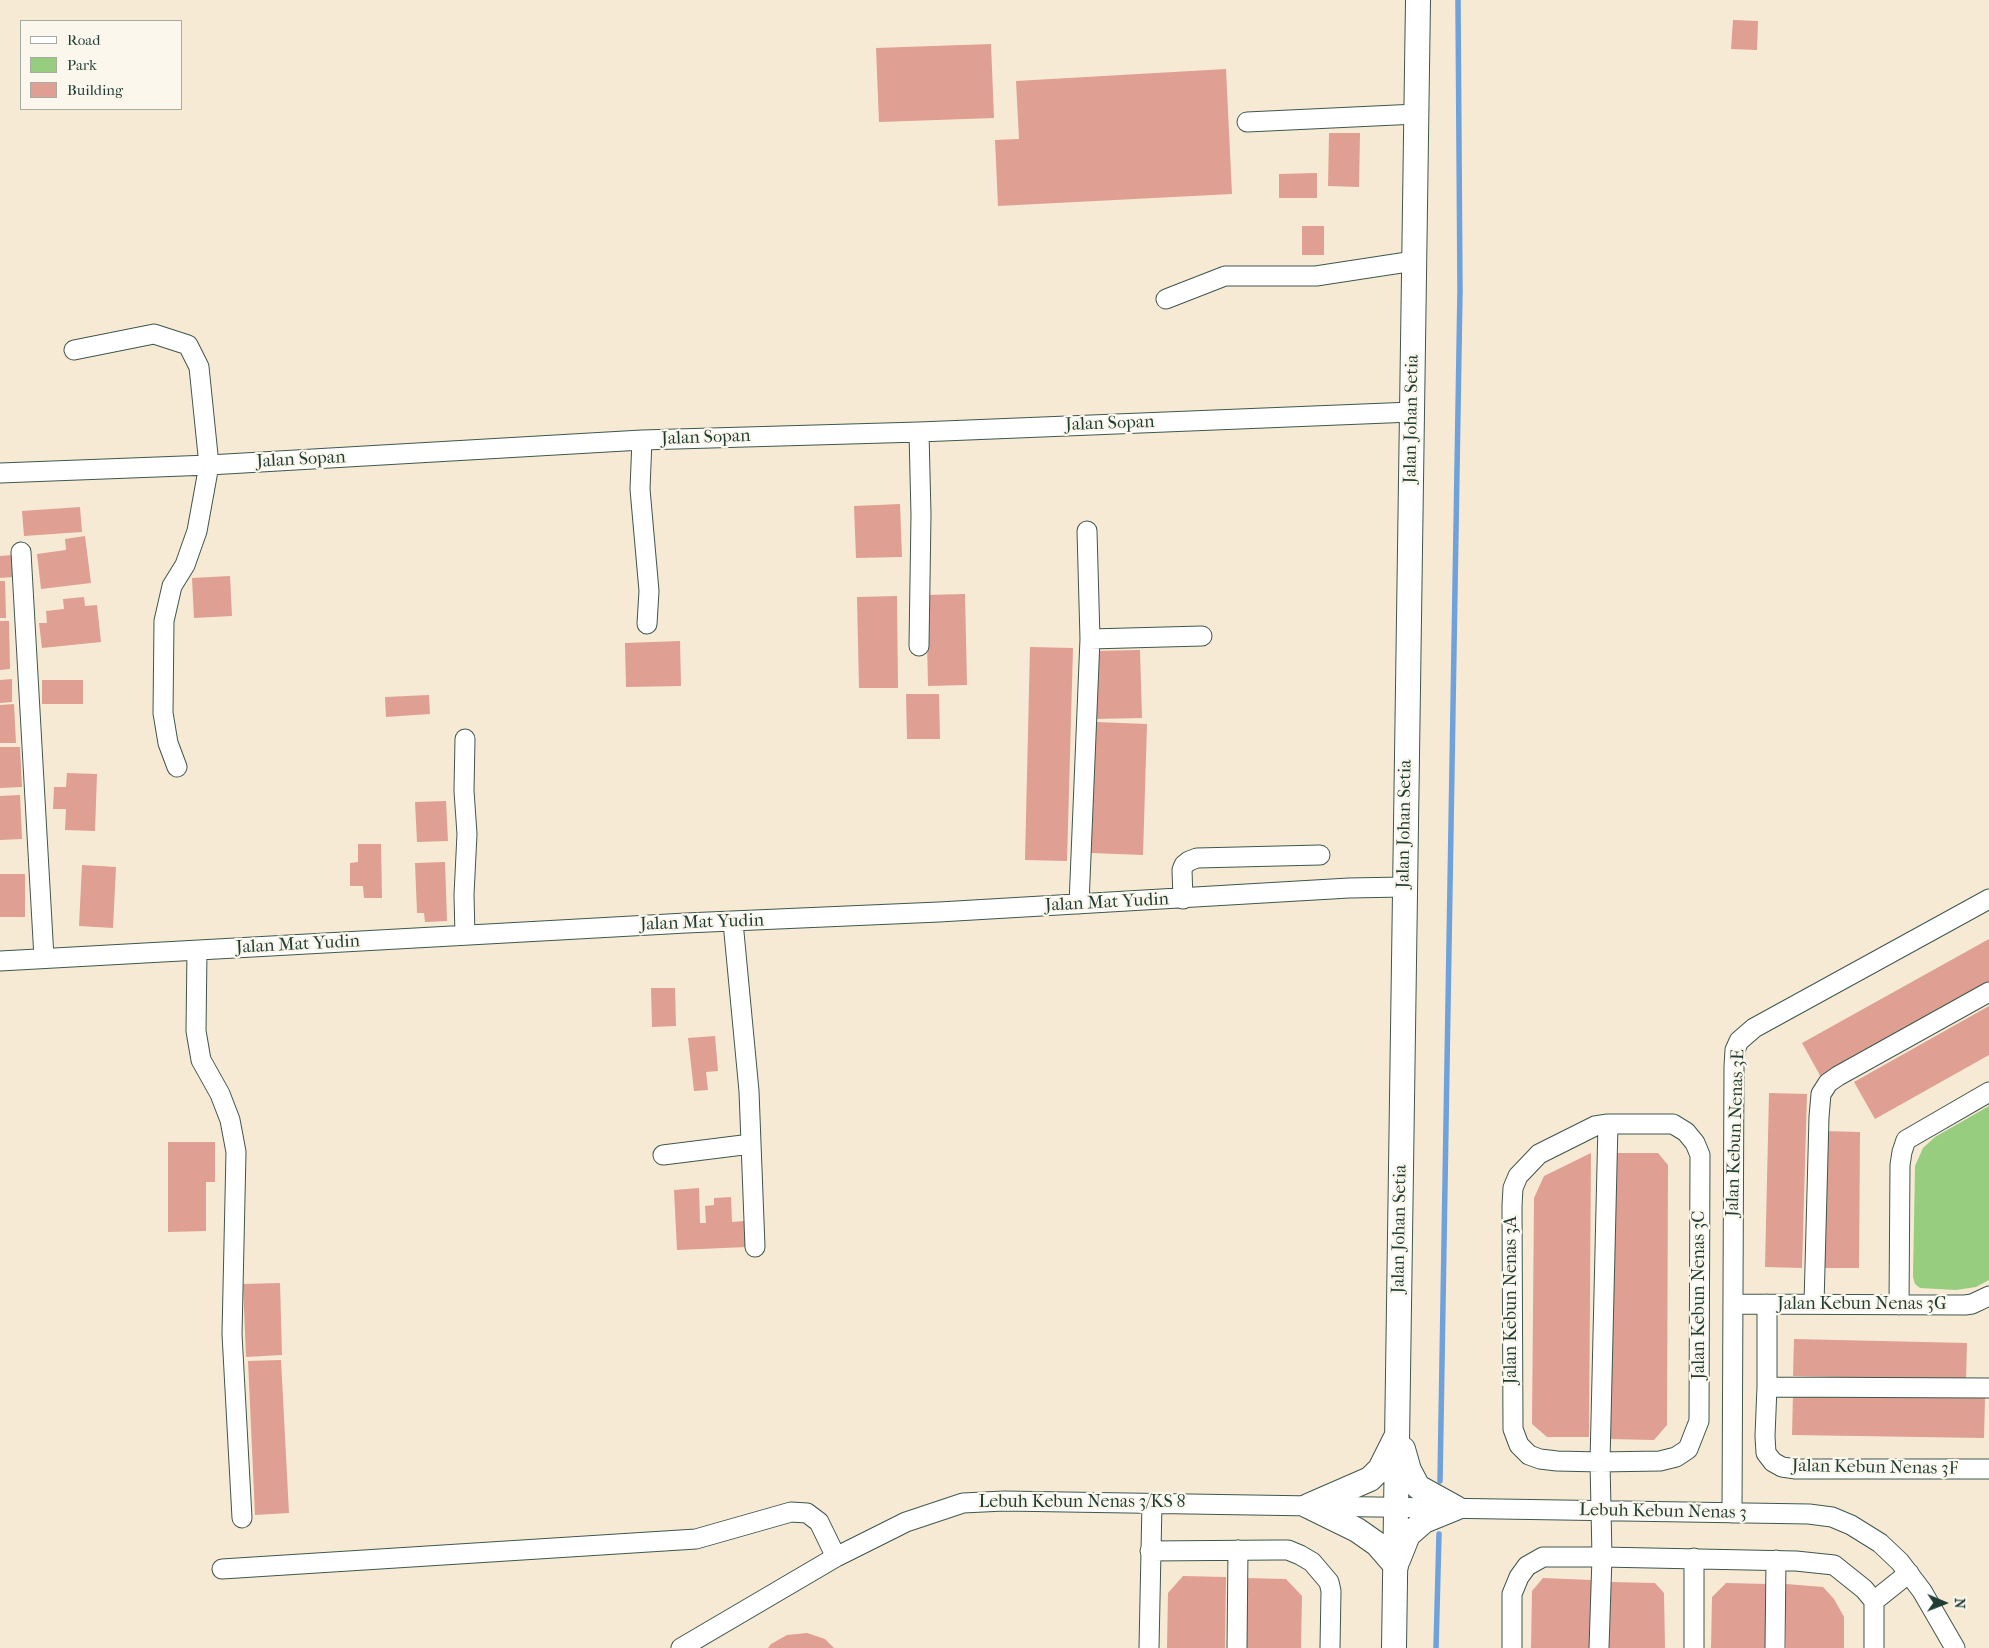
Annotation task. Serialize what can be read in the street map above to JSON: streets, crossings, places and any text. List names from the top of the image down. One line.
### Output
{"streets":{"main road":["Jalan Johan Setia"],"street":["Jalan Sopan","Jalan Mat Yudin","Jalan Kebun Nenas 3E","Jalan Kebun Nenas 3C","Jalan Kebun Nenas 3A","Jalan Kebun Nenas 3G","Jalan Kebun Nenas 3F","Lebuh Kebun Nenas 3/KS 8","Lebuh Kebun Nenas 3"]},"crossings":[["Jalan Johan Setia","Jalan Sopan"],["Jalan Johan Setia","Jalan Mat Yudin"],["Jalan Johan Setia","Lebuh Kebun Nenas 3"],["Jalan Kebun Nenas 3E","Jalan Kebun Nenas 3G"],["Jalan Kebun Nenas 3E","Lebuh Kebun Nenas 3"],["Jalan Kebun Nenas 3C","Jalan Kebun Nenas 3A"],["Jalan Kebun Nenas 3G","Jalan Kebun Nenas 3F"],["Lebuh Kebun Nenas 3/KS 8","Lebuh Kebun Nenas 3"]],"legend":["Road","Park","Building"],"north":"right"}
